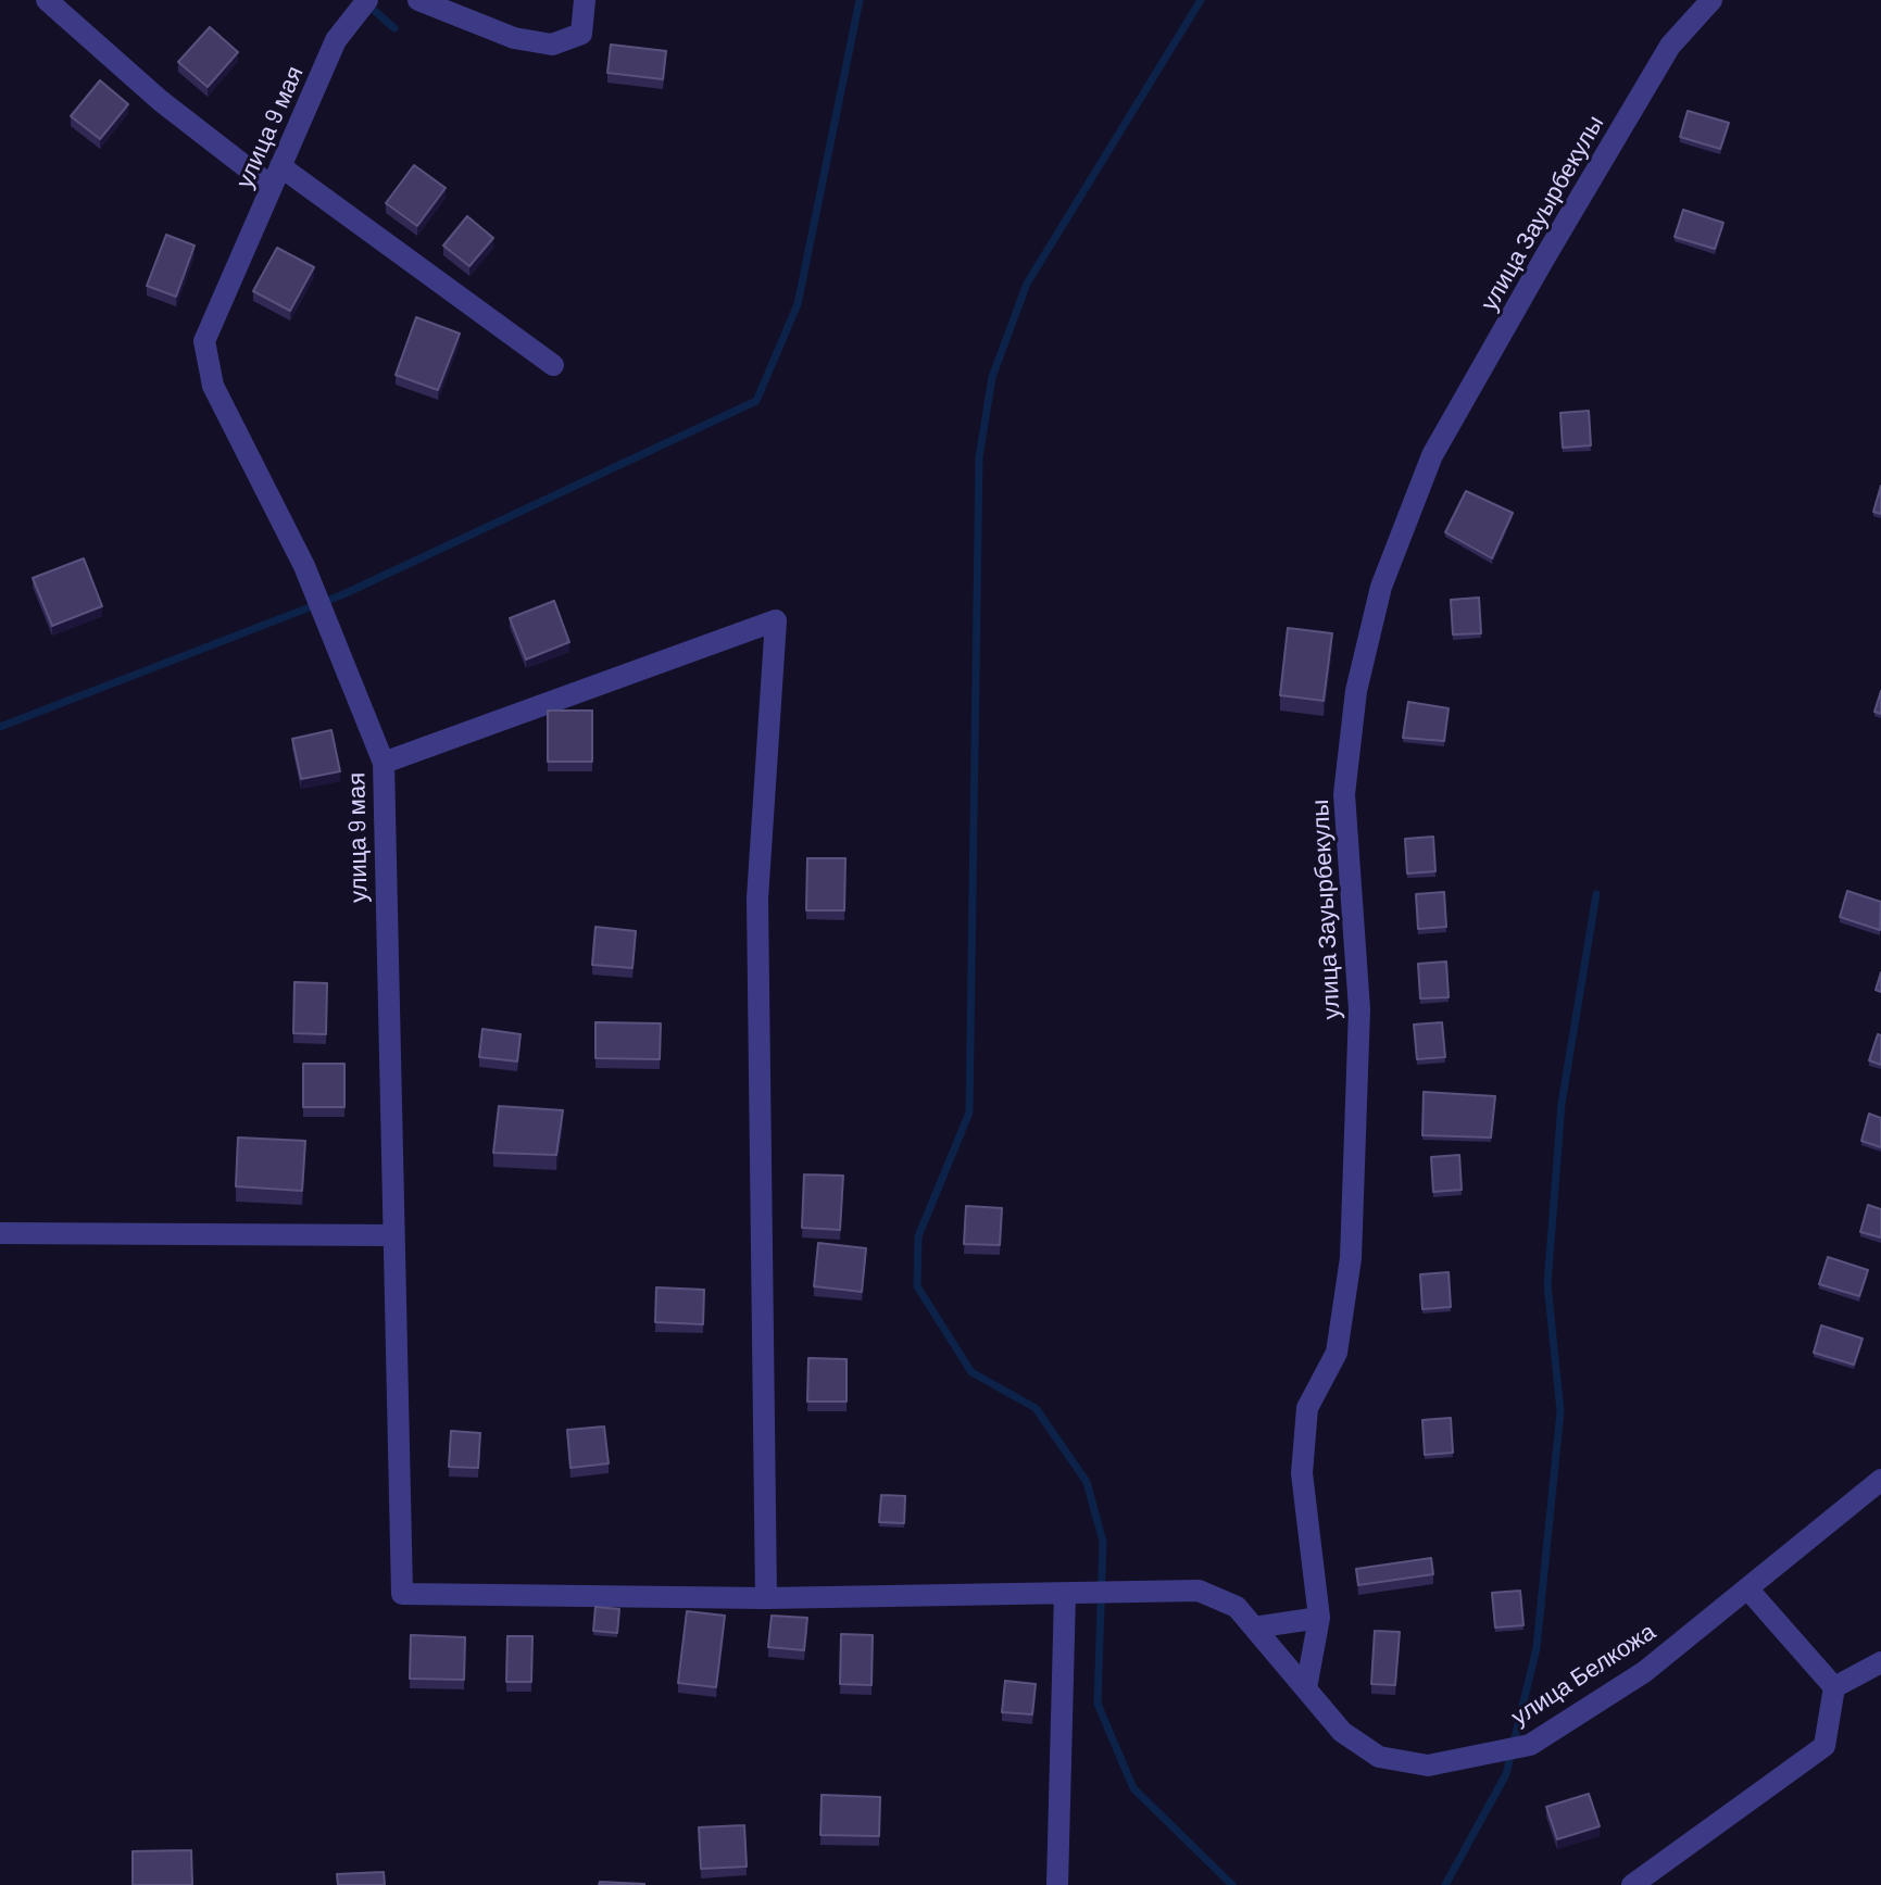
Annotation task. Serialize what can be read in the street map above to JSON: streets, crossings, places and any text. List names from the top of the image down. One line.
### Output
{"streets":{"street":["улица 9 мая","улица Зауырбекулы","улица Белкожа"]},"crossings":[["улица 9 мая","улица Белкожа"],["улица Зауырбекулы","улица Белкожа"]]}
